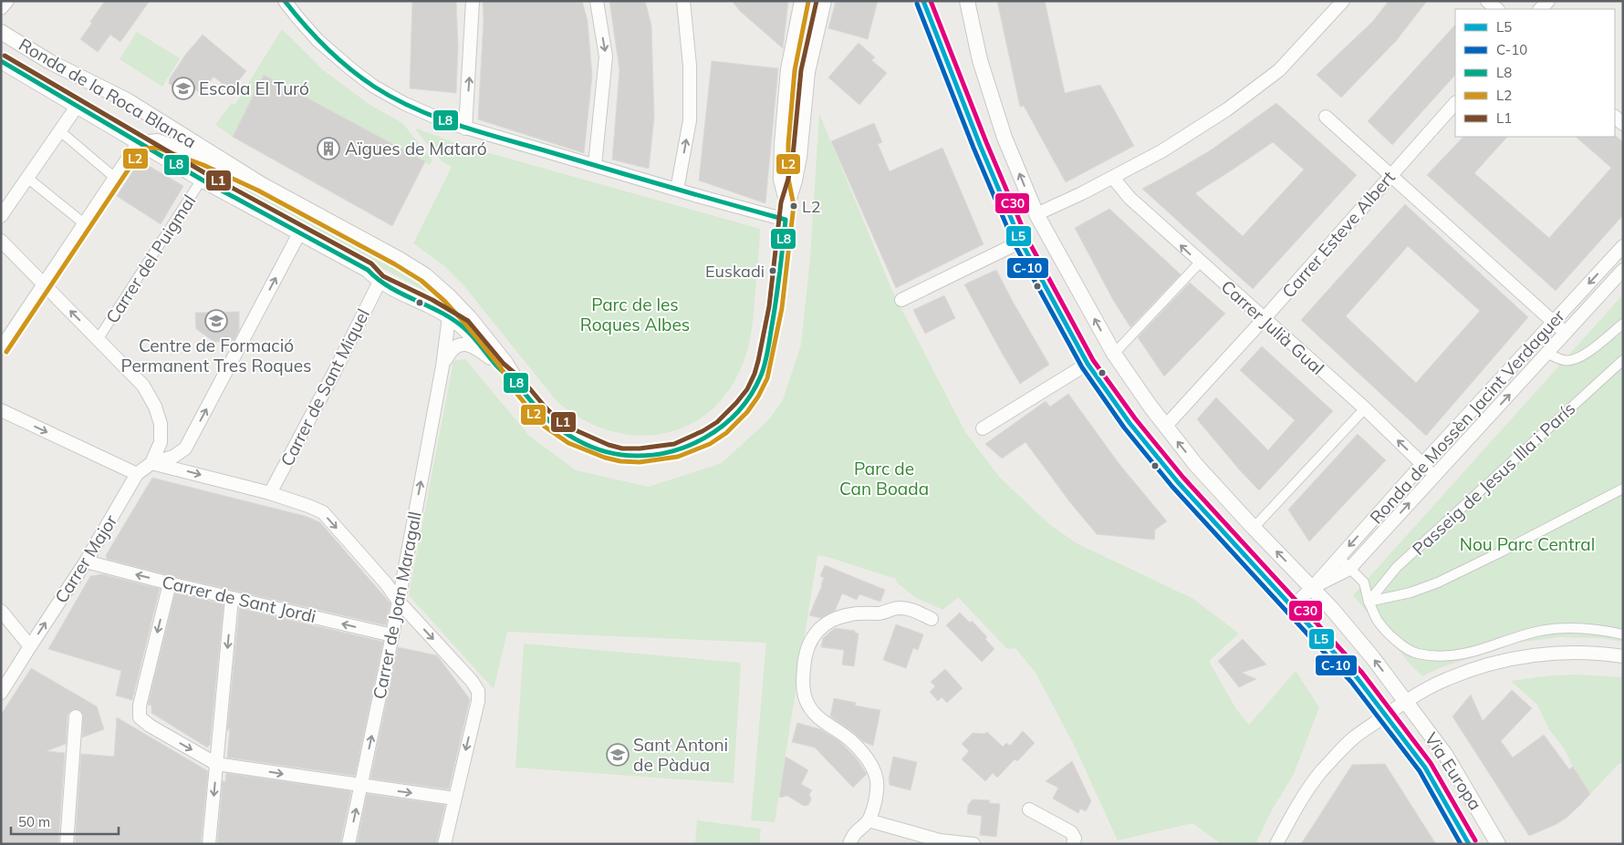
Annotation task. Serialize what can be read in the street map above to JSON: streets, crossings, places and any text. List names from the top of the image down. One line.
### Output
{"streets":{"street":["Ronda de la Roca Blanca","Carrer Esteve Albert","Carrer del Puigmal","Carrer Julià Gual","Carrer de Sant Miquel","Ronda de Mossèn Jacint Verdaguer","Passeig de Jesus Illa i París","Carrer Major","Carrer de Sant Jordi","Carrer de Joan Maragall","Via Europa"]},"crossings":[["Ronda de la Roca Blanca","Carrer del Puigmal"],["Ronda de la Roca Blanca","Carrer de Sant Miquel"],["Ronda de la Roca Blanca","Carrer de Joan Maragall"],["Carrer Esteve Albert","Carrer Julià Gual"],["Carrer Esteve Albert","Via Europa"],["Carrer del Puigmal","Carrer Major"],["Carrer Julià Gual","Ronda de Mossèn Jacint Verdaguer"],["Ronda de Mossèn Jacint Verdaguer","Via Europa"],["Carrer Major","Carrer de Sant Jordi"],["Carrer de Sant Jordi","Carrer de Joan Maragall"]],"one_way":["Carrer Julià Gual","Carrer de Joan Maragall"],"parks":["Parc de les Roques Albes","Parc de Can Boada","Nou Parc Central"],"places":{"school or university":["Escola El Turó","Centre de Formació Permanent Tres Roques","Sant Antoni de Pàdua"],"building":["Aïgues de Mataró"],"other":["L2","Euskadi"]},"lines":["transit line L5","transit line L8","transit line L1","transit line C30","transit line L2","transit line C-10"],"legend":["L5","C-10","L8","L2","L1"],"scale_bar":"50 m"}
